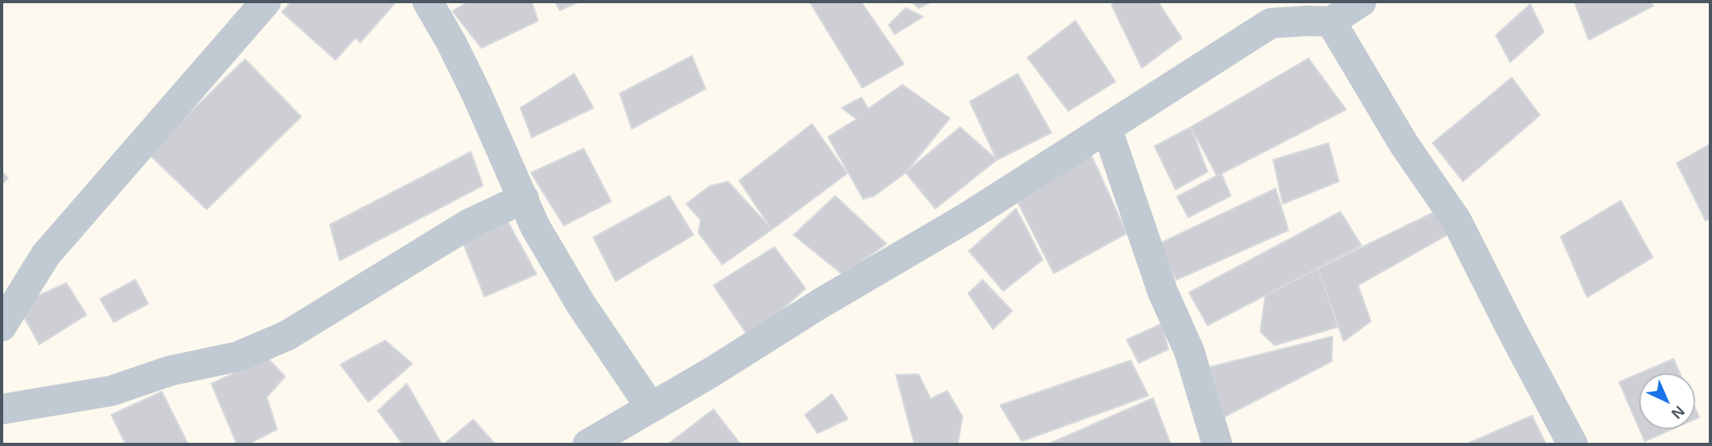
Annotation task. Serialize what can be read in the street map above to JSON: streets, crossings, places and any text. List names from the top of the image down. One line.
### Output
{"north":"bottom right"}
